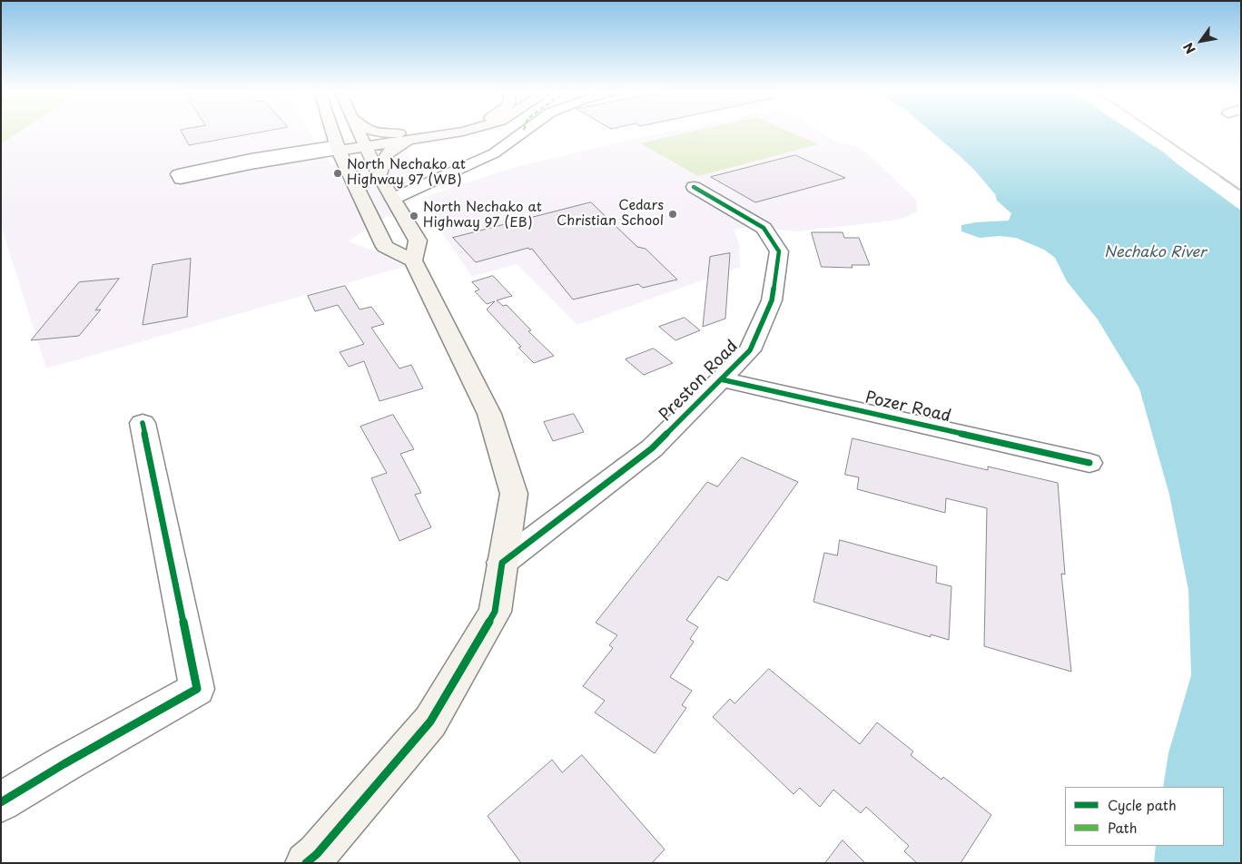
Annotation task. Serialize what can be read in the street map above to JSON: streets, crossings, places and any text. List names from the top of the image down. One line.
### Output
{"streets":{"street":["Preston Road","Pozer Road"]},"crossings":[["Preston Road","Pozer Road"]],"water":["Nechako River"],"places":["North Nechako at Highway 97 (WB)","Cedars Christian School","North Nechako at Highway 97 (EB)"],"legend":["Cycle path","Path"],"north":"bottom left"}
